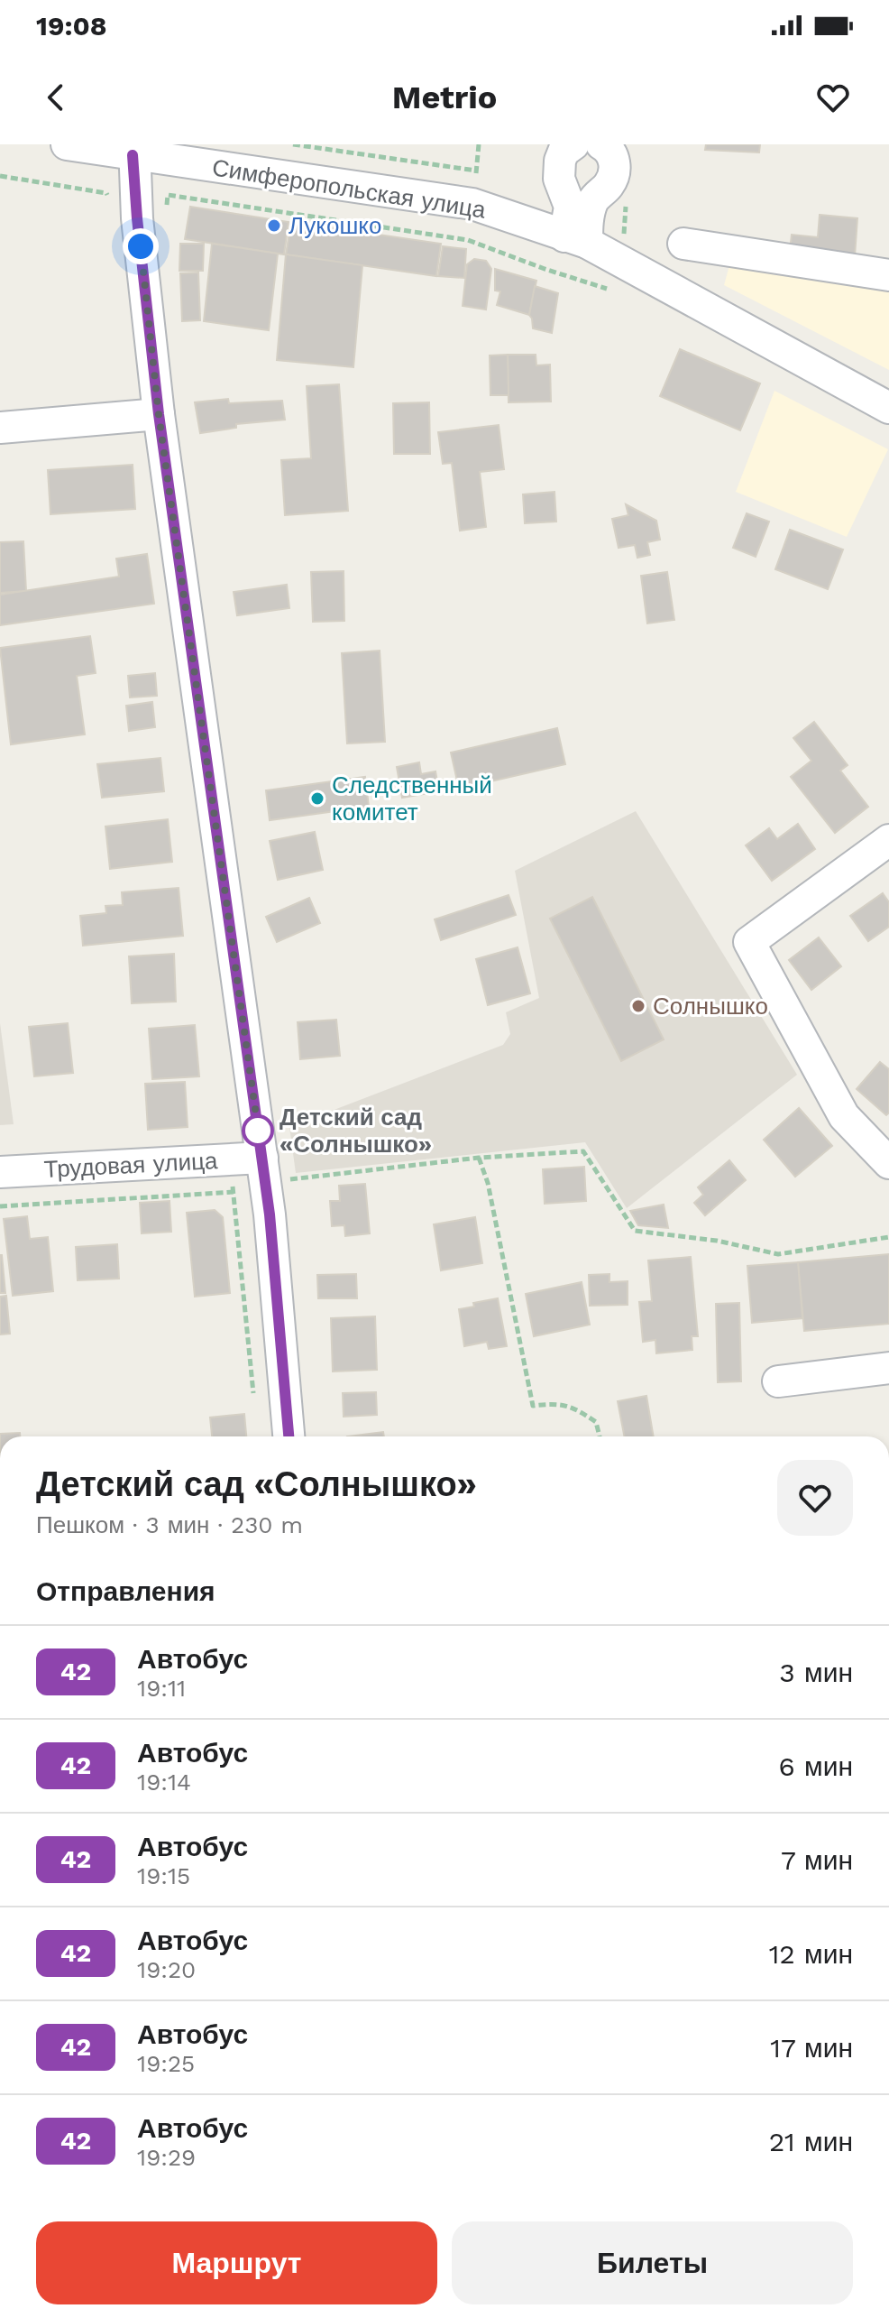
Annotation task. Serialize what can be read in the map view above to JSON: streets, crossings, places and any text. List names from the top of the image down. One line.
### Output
{"streets":{"street":["Симферопольская улица","Трудовая улица"]},"places":["Лукошко","Следственный комитет","Солнышко","Детский сад «Солнышко»"],"lines":["bus line 42"],"page":{"status":"19:08","header":"Metrio","heading":[["Детский сад «Солнышко»","Пешком · 3 мин · 230 m"],"Отправления"],"list":[{"mark":"42","name":"Автобус","note":"19:11","value":"3 мин"},{"mark":"42","name":"Автобус","note":"19:14","value":"6 мин"},{"mark":"42","name":"Автобус","note":"19:15","value":"7 мин"},{"mark":"42","name":"Автобус","note":"19:20","value":"12 мин"},{"mark":"42","name":"Автобус","note":"19:25","value":"17 мин"},{"mark":"42","name":"Автобус","note":"19:29","value":"21 мин"}],"buttons":["Маршрут","Билеты"]}}
